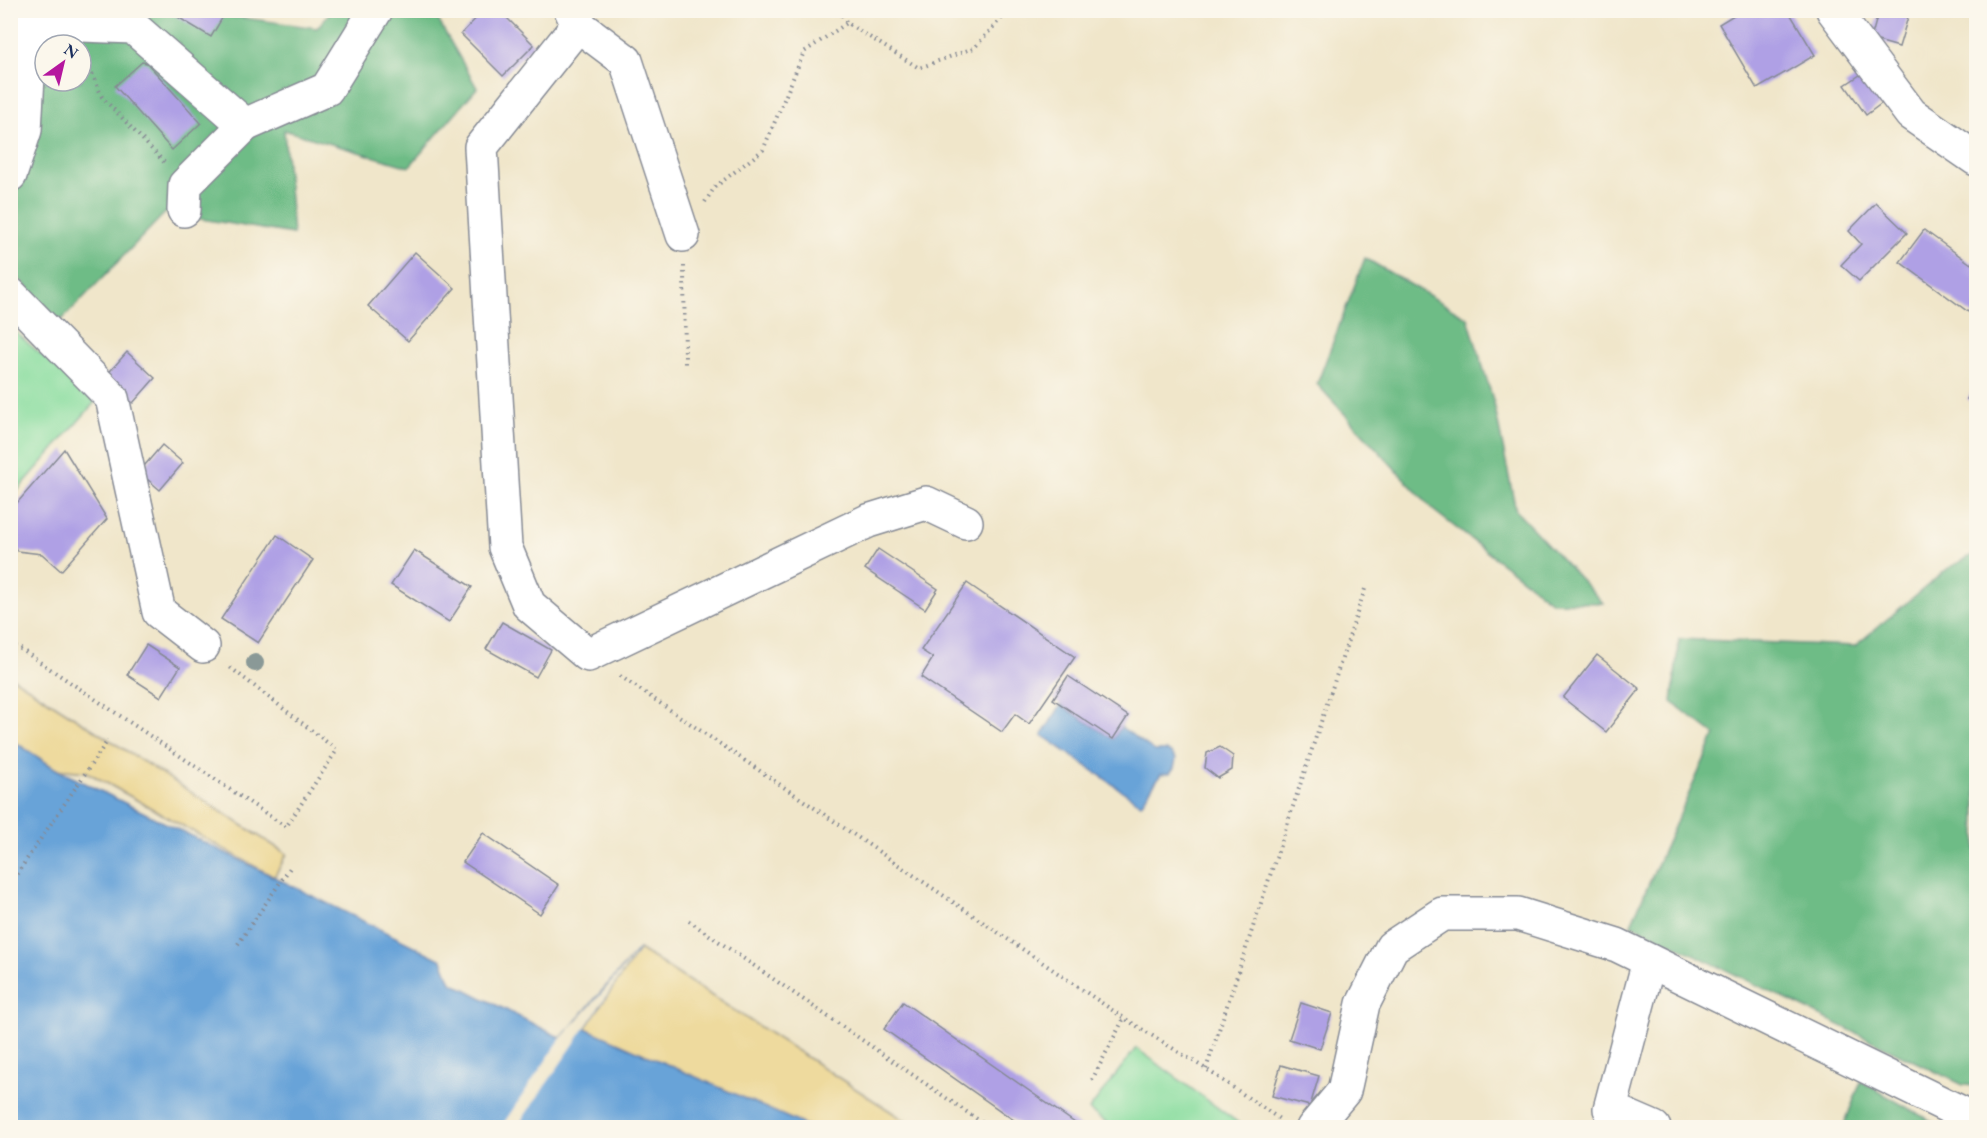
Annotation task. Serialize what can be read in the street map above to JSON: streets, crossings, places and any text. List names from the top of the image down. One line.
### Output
{"north":"top right"}
